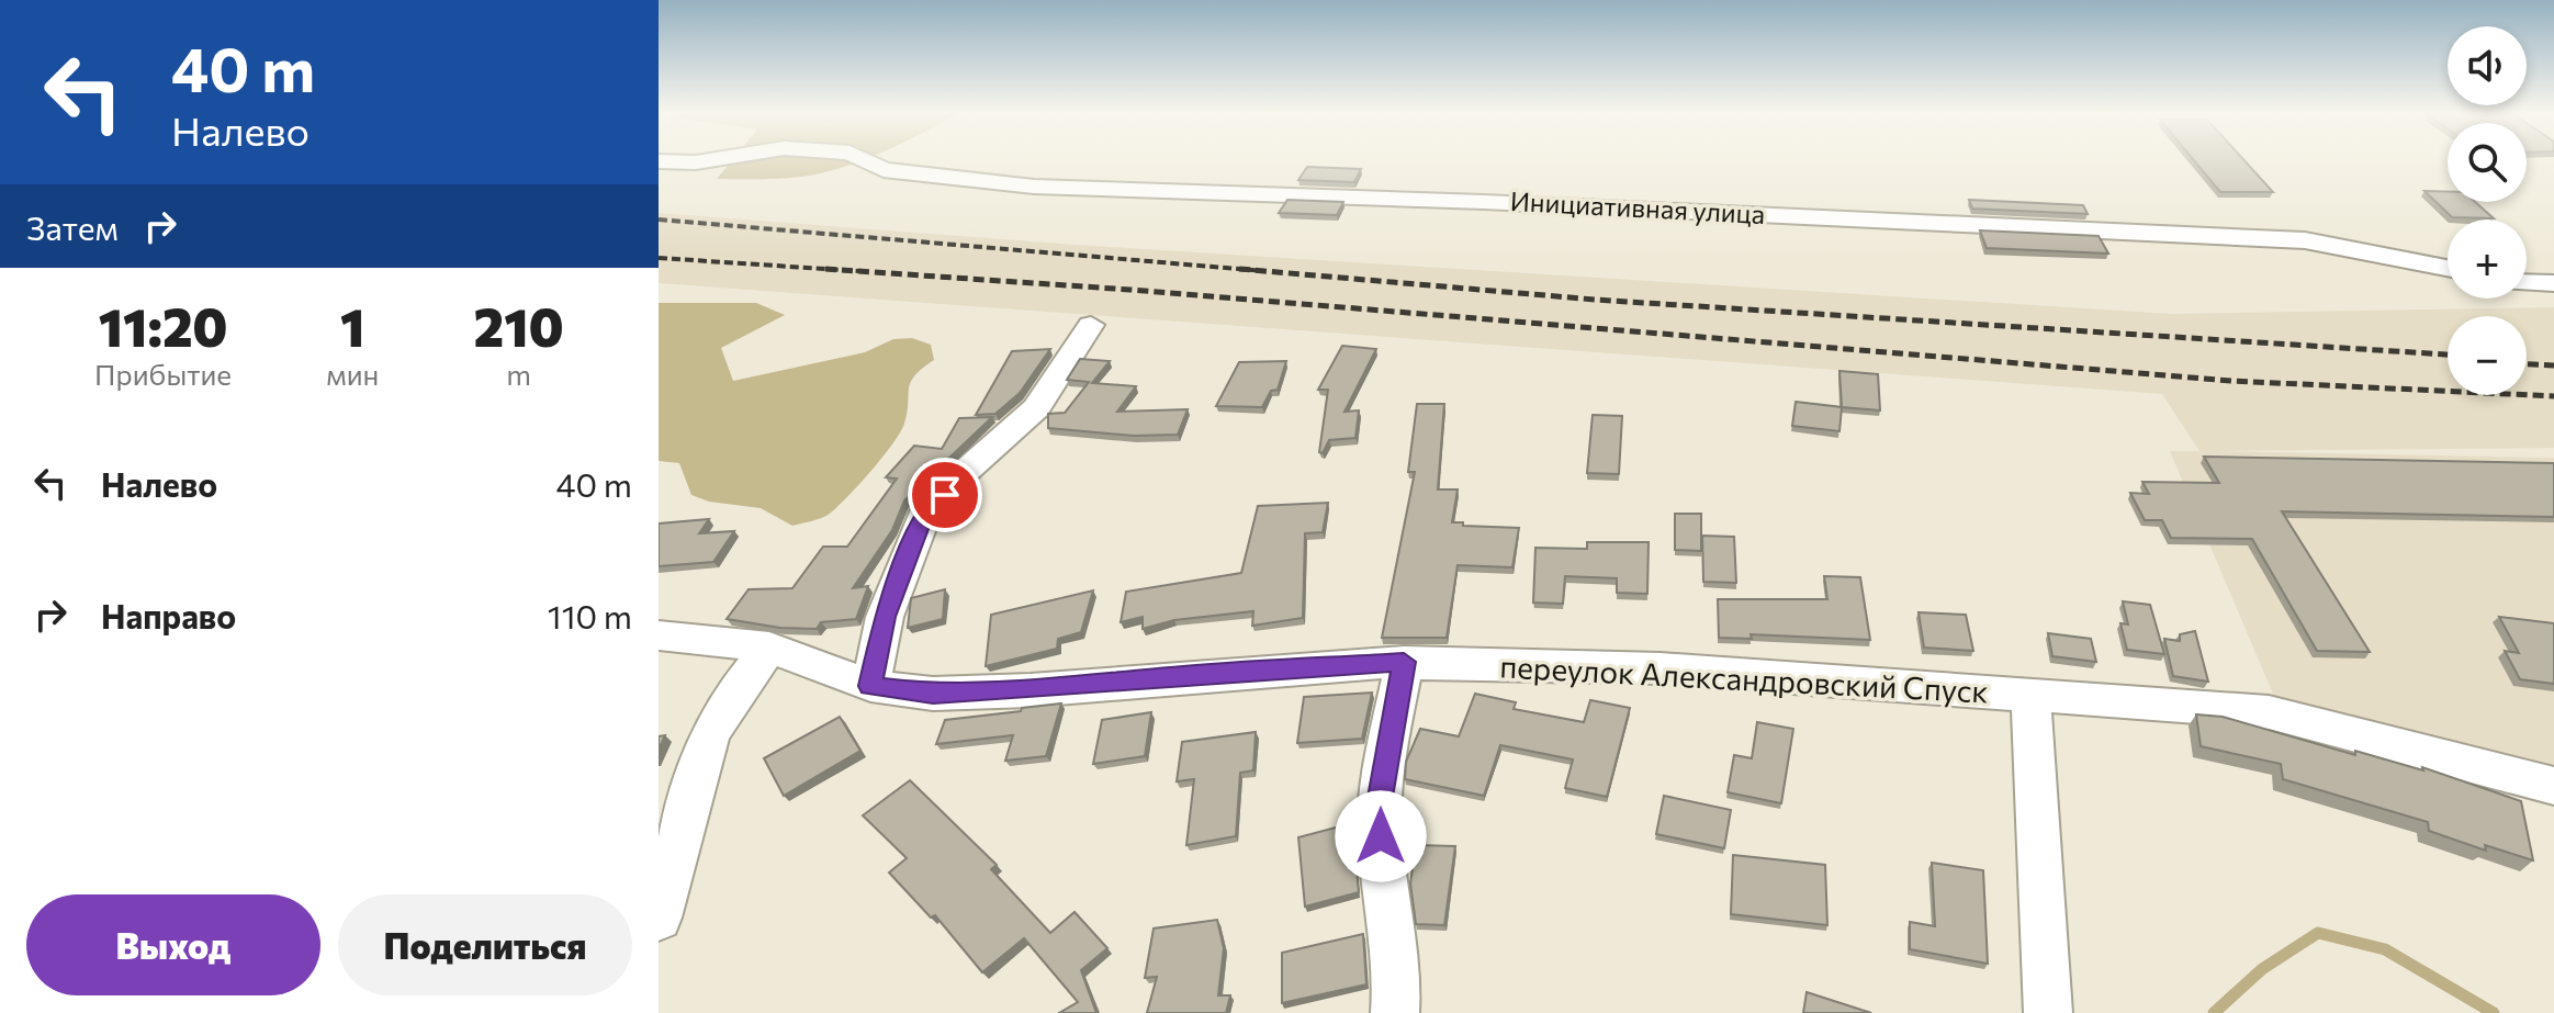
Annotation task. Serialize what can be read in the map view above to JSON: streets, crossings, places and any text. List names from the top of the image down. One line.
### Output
{"streets":{"street":["Инициативная улица","переулок Александровский Спуск"]},"page":{"turn":["40 m","Налево"],"map_buttons":["+","−"],"then":"Затем","eta":["11:20","Прибытие","1","мин","210","m"],"list":[{"name":"Налево","value":"40 m"},{"name":"Направо","value":"110 m"}],"buttons":["Выход","Поделиться"]}}
